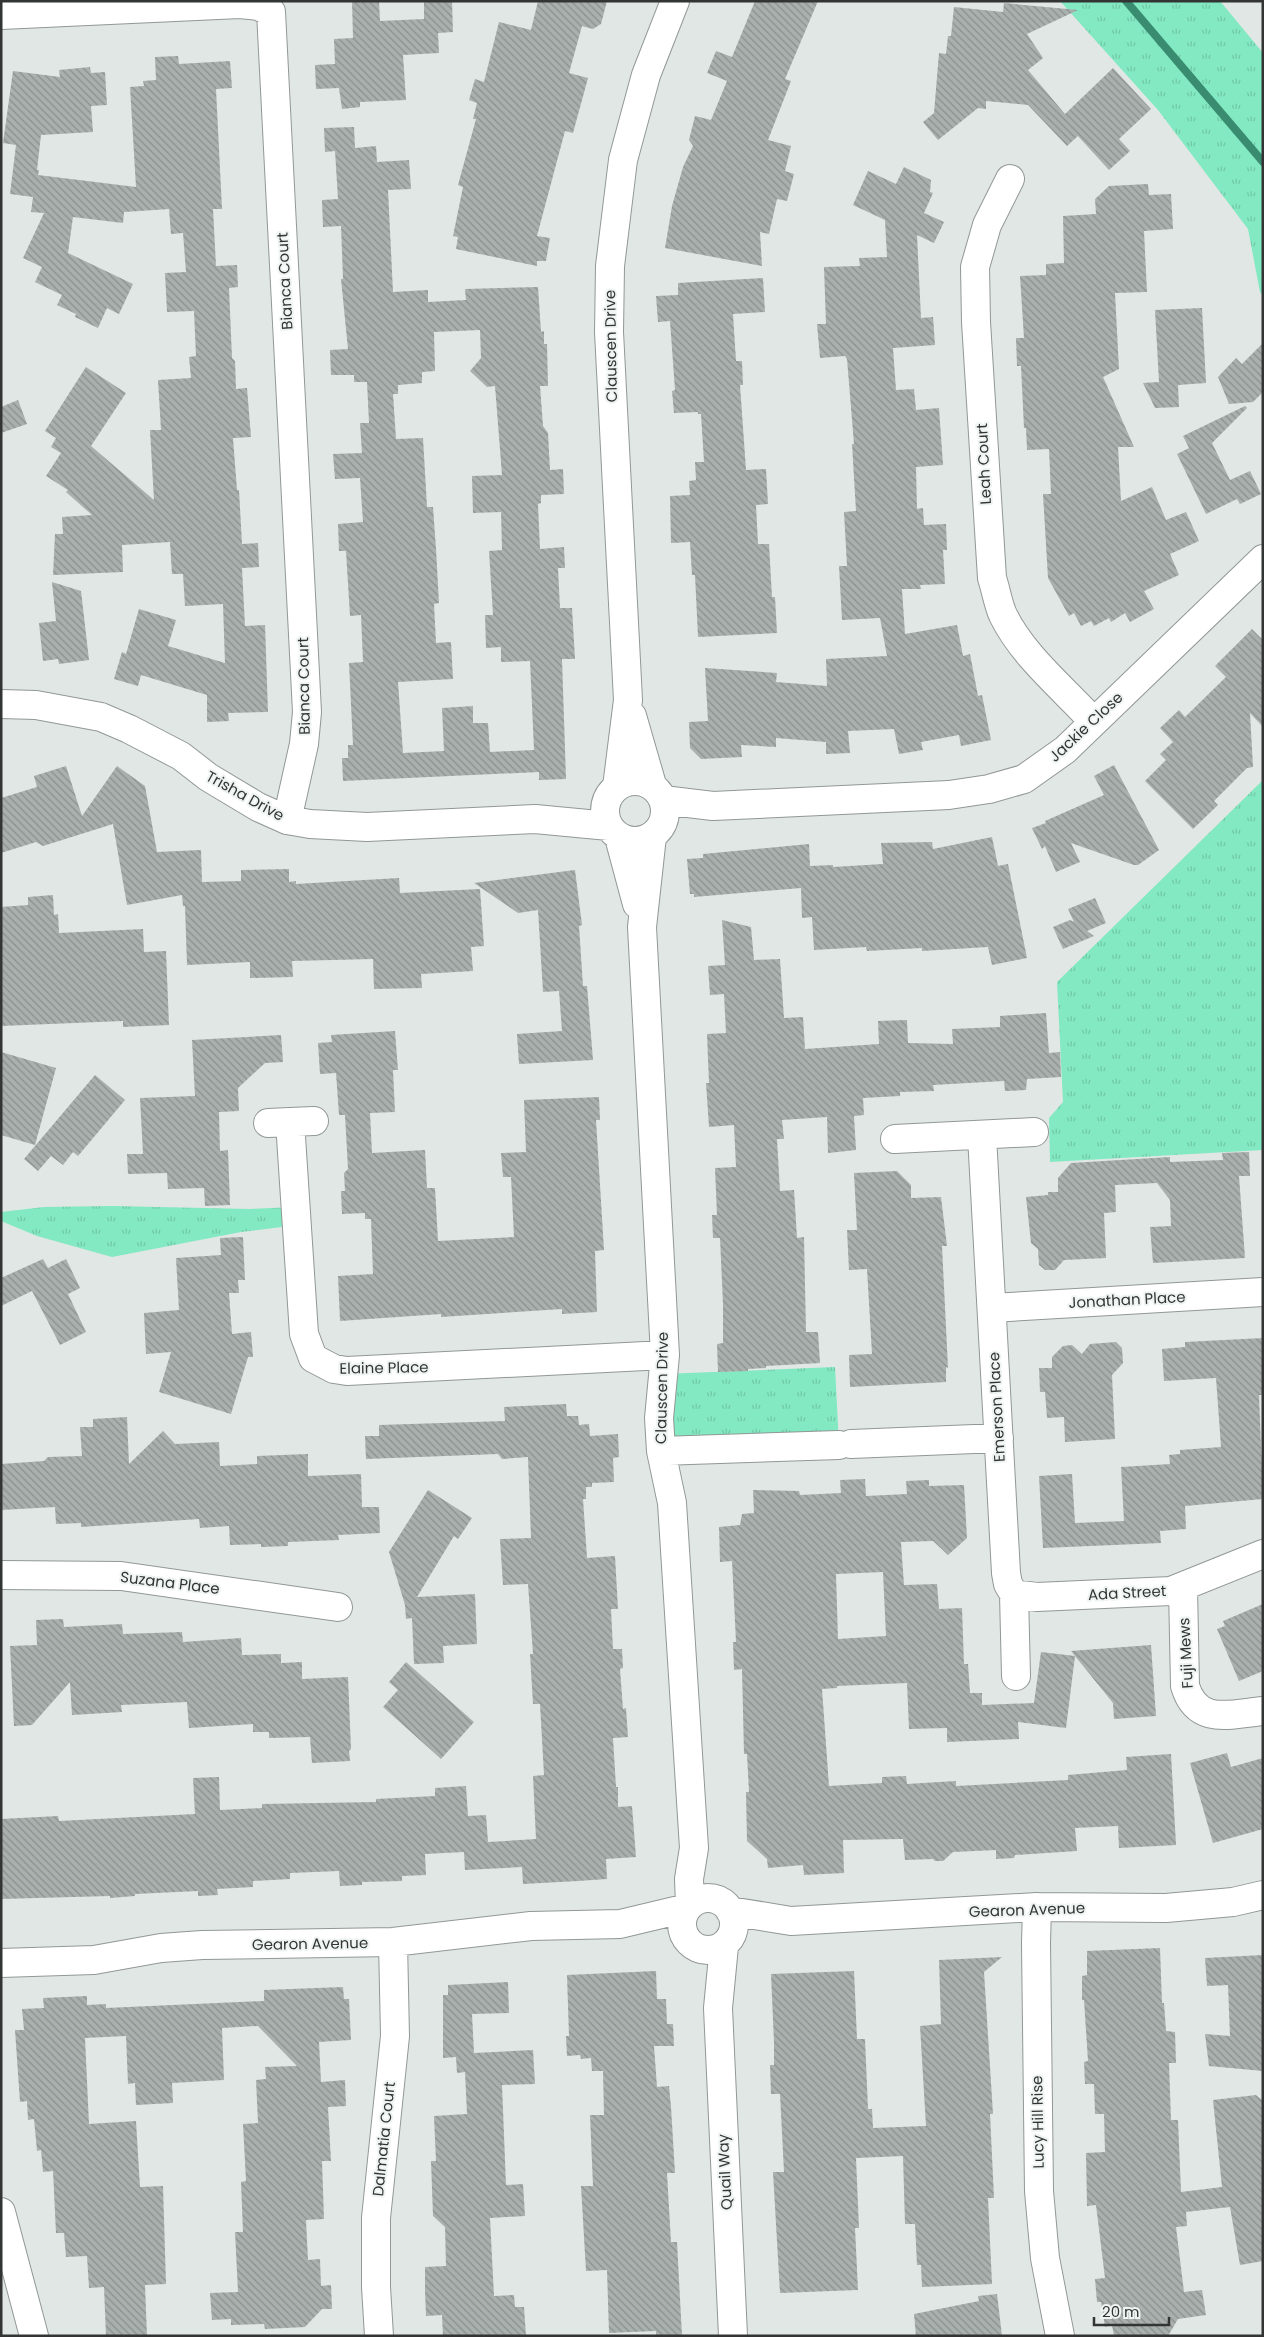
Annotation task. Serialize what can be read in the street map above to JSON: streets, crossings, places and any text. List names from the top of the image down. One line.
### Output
{"streets":{"street":["Bianca Court","Clauscen Drive","Leah Court","Jackie Close","Trisha Drive","Jonathan Place","Elaine Place","Emerson Place","Suzana Place","Ada Street","Fuji Mews","Gearon Avenue","Lucy Hill Rise","Dalmatia Court","Quail Way"]},"crossings":[["Bianca Court","Trisha Drive"],["Clauscen Drive","Jackie Close"],["Clauscen Drive","Trisha Drive"],["Clauscen Drive","Elaine Place"],["Clauscen Drive","Gearon Avenue"],["Clauscen Drive","Quail Way"],["Leah Court","Jackie Close"],["Jackie Close","Trisha Drive"],["Jonathan Place","Emerson Place"],["Emerson Place","Ada Street"],["Ada Street","Fuji Mews"],["Gearon Avenue","Lucy Hill Rise"],["Gearon Avenue","Dalmatia Court"],["Gearon Avenue","Quail Way"]],"scale_bar":"20 m"}
